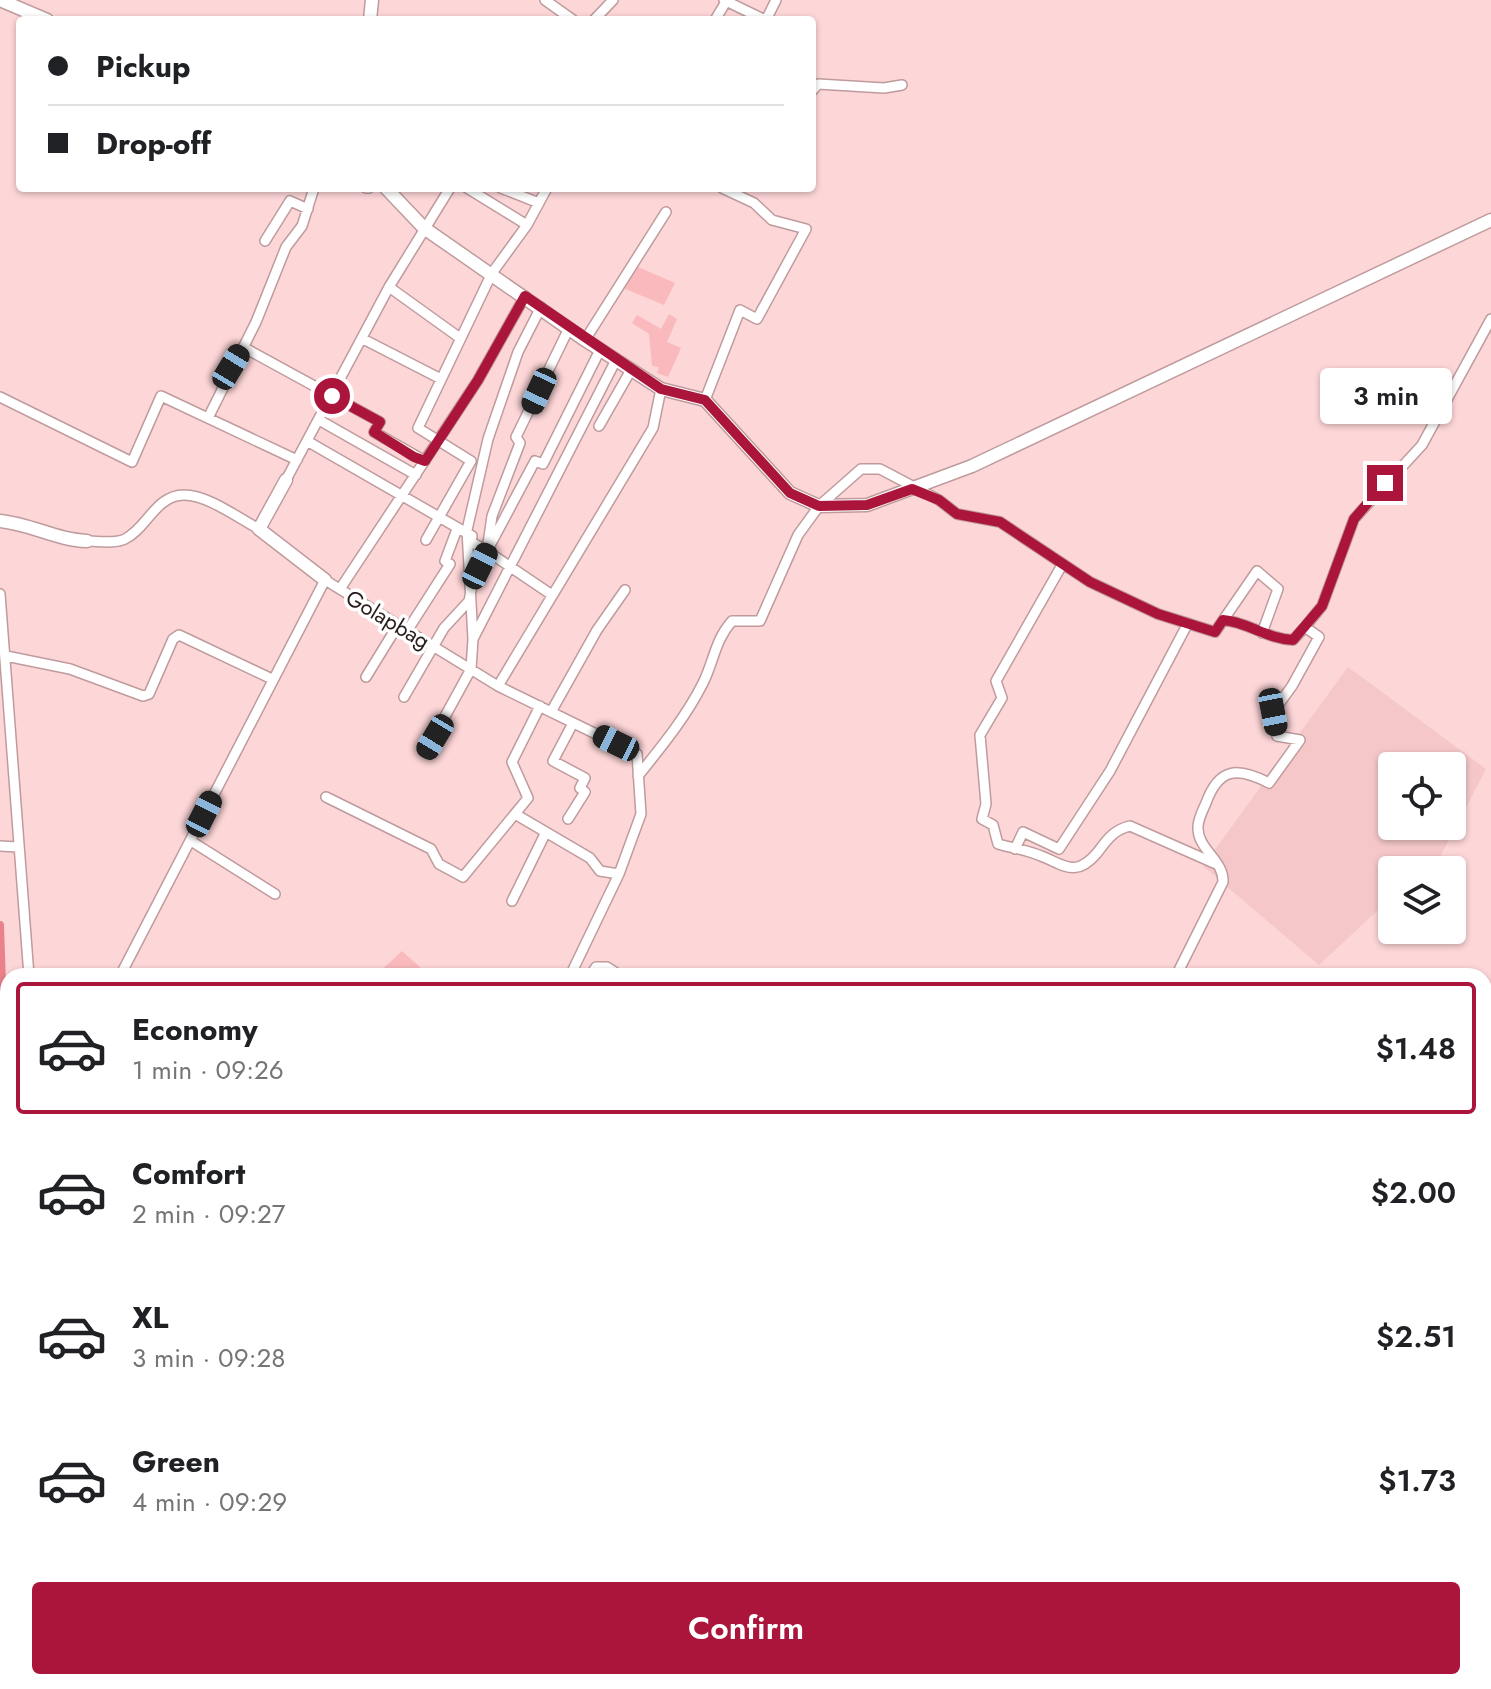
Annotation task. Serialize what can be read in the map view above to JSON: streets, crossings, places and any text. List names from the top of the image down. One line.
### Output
{"streets":{"street":["Golapbag"]},"page":{"banner":["Pickup","Drop-off"],"bubble":"3 min","list":[{"name":"Economy","note":"1 min · 09:26","value":"$1.48"},{"name":"Comfort","note":"2 min · 09:27","value":"$2.00"},{"name":"XL","note":"3 min · 09:28","value":"$2.51"},{"name":"Green","note":"4 min · 09:29","value":"$1.73"}],"buttons":"Confirm"}}
